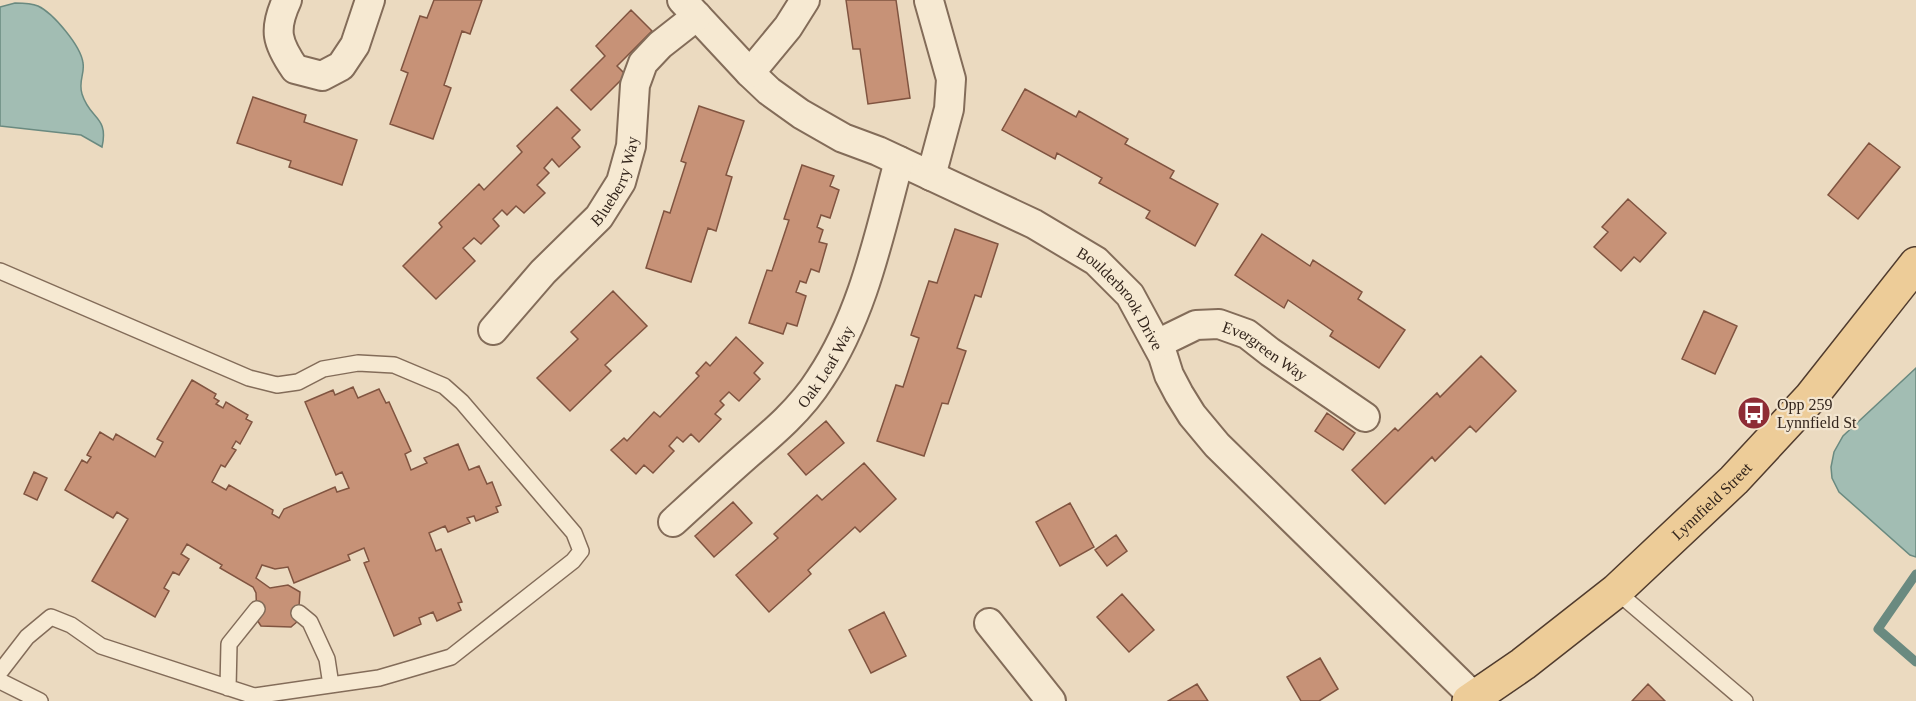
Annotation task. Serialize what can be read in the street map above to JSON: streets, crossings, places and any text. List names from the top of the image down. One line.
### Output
{"streets":{"main road":["Lynnfield Street"],"street":["Blueberry Way","Boulderbrook Drive","Evergreen Way","Oak Leaf Way"]},"crossings":[["Blueberry Way","Boulderbrook Drive"],["Boulderbrook Drive","Evergreen Way"],["Boulderbrook Drive","Oak Leaf Way"],["Boulderbrook Drive","Lynnfield Street"]],"places":{"bus stop":["Opp 259 Lynnfield St"]}}
